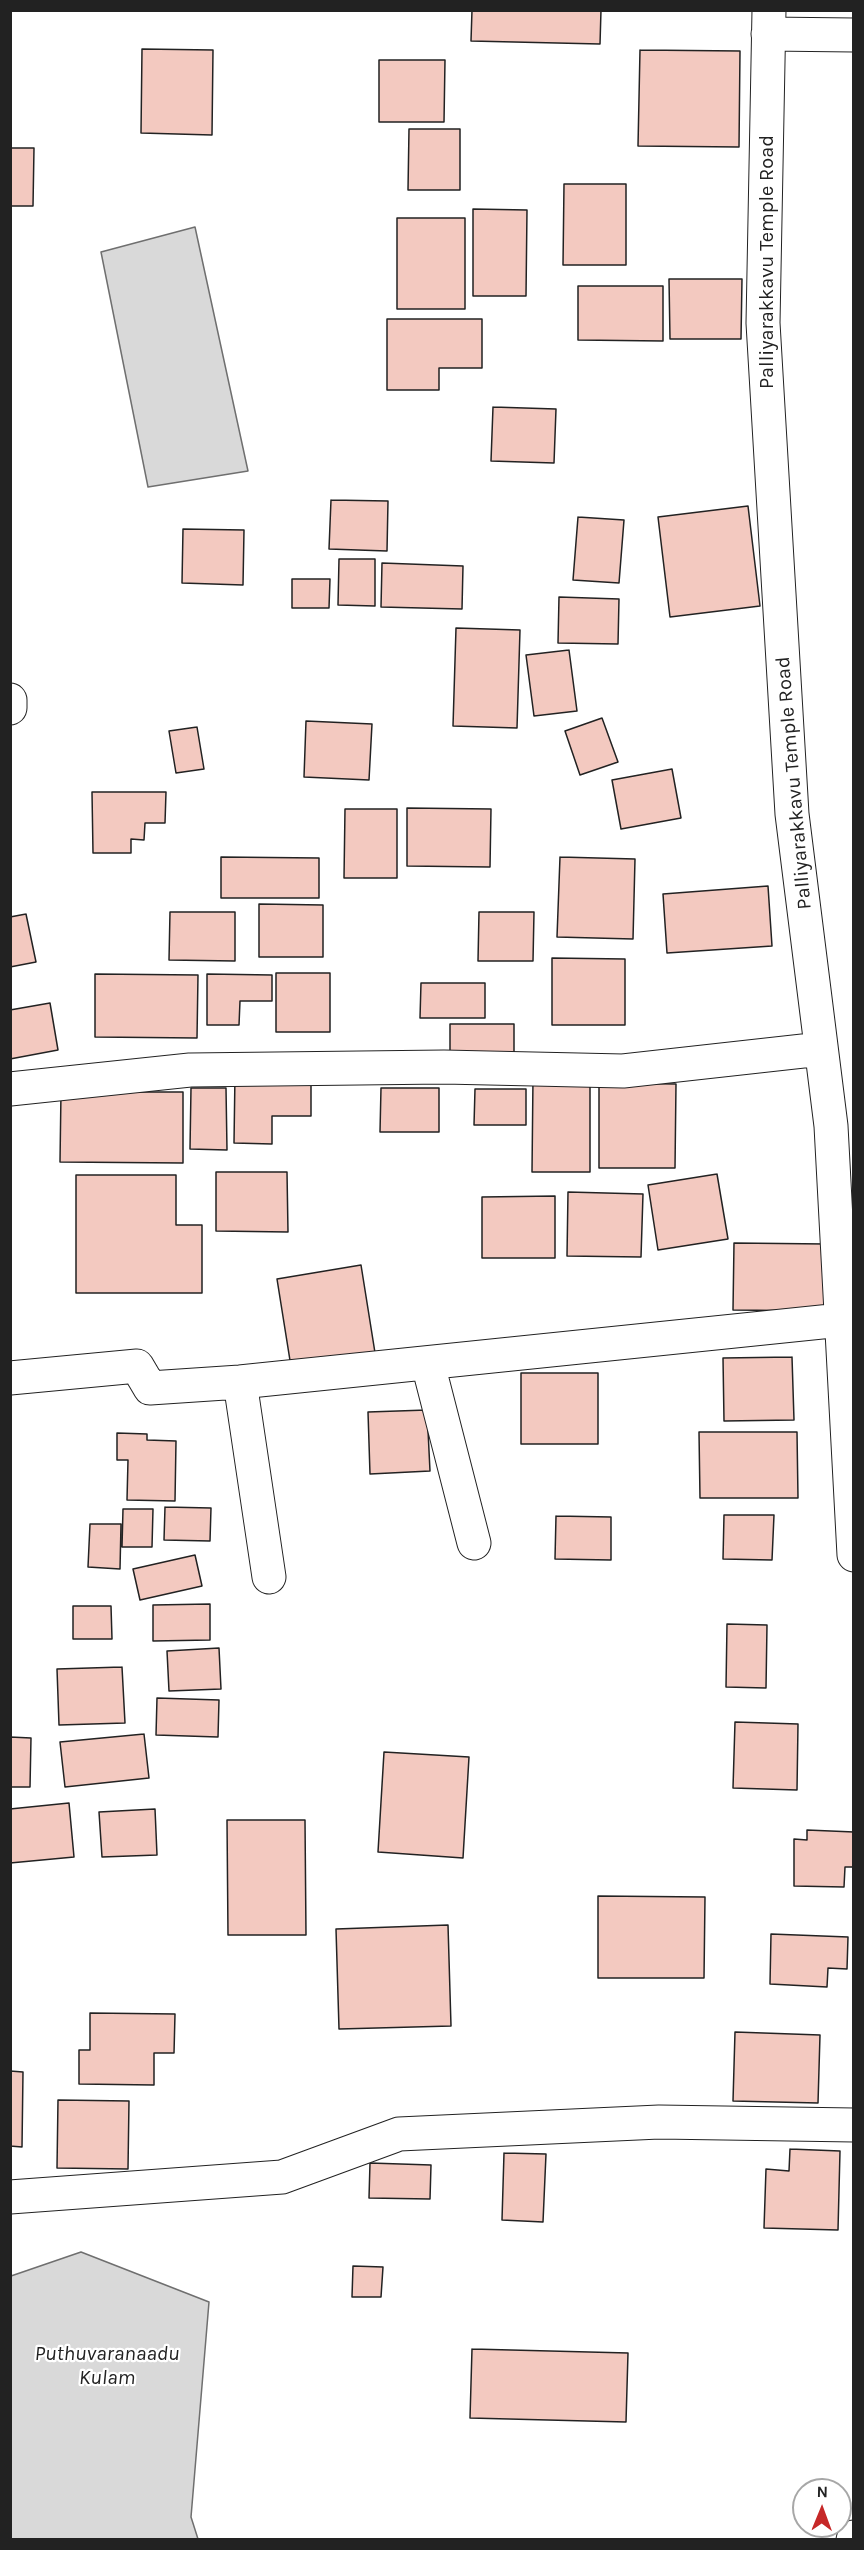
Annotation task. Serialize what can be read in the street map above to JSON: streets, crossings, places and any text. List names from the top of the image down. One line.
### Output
{"streets":{"street":["Palliyarakkavu Temple Road"]},"water":["Puthuvaranaadu Kulam"],"north":"top"}
